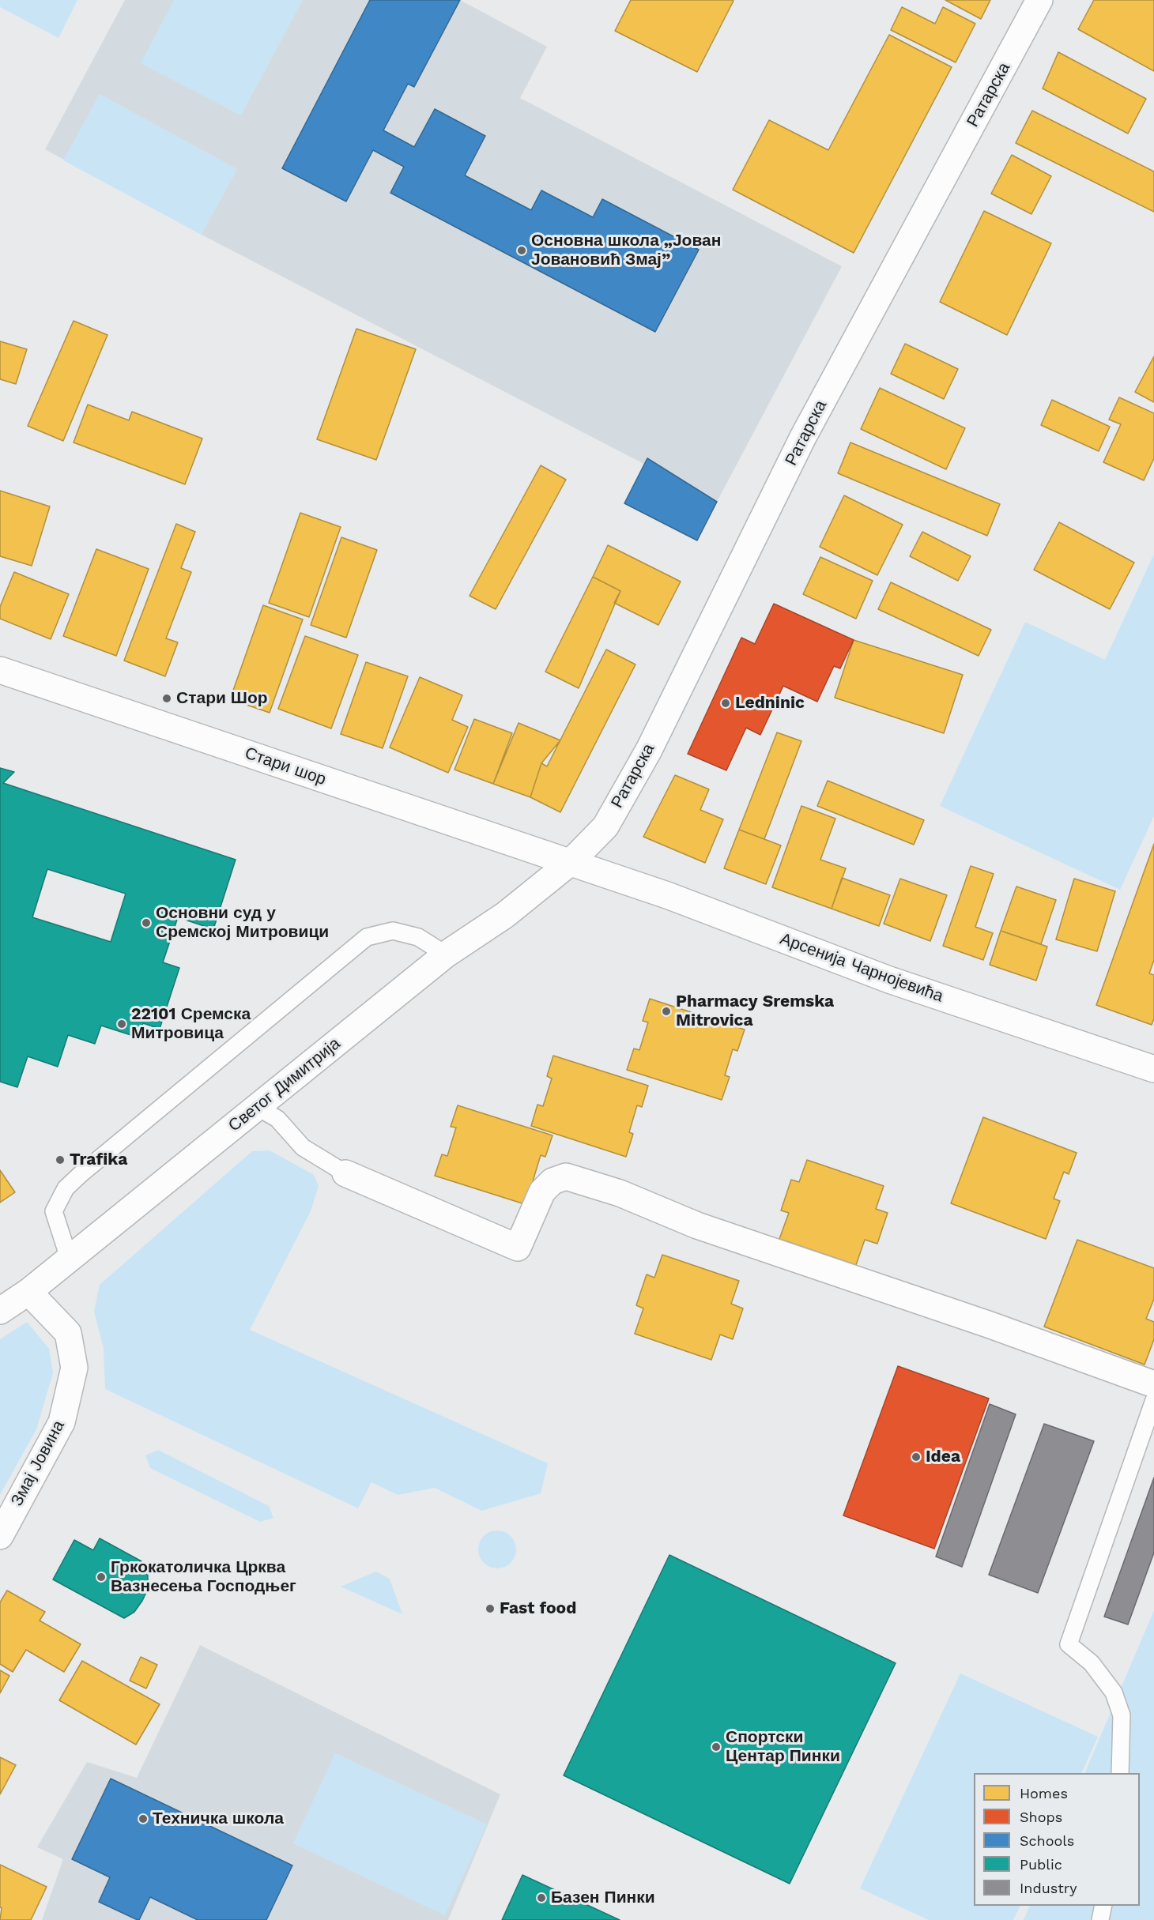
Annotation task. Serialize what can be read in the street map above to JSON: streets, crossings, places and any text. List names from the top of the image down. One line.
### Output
{"streets":{"street":["Ратарска","Стари шор","Арсенија Чарнојевића","Светог Димитрија","Змај Јовина"]},"crossings":[["Ратарска","Стари шор"],["Ратарска","Арсенија Чарнојевића"],["Ратарска","Светог Димитрија"],["Стари шор","Арсенија Чарнојевића"],["Стари шор","Светог Димитрија"],["Арсенија Чарнојевића","Светог Димитрија"],["Светог Димитрија","Змај Јовина"]],"places":["Основна школа „Јован Јовановић Змај”","Стари Шор","Ledninic","Основни суд у Сремској Митровици","Pharmacy Sremska Mitrovica","22101 Сремска Митровица","Trafika","Idea","Гркокатоличка Црква Вазнесења Господњег","Fast food","Спортски Центар Пинки","Техничка школа","Базен Пинки"],"legend":["Homes","Shops","Schools","Public","Industry"]}
